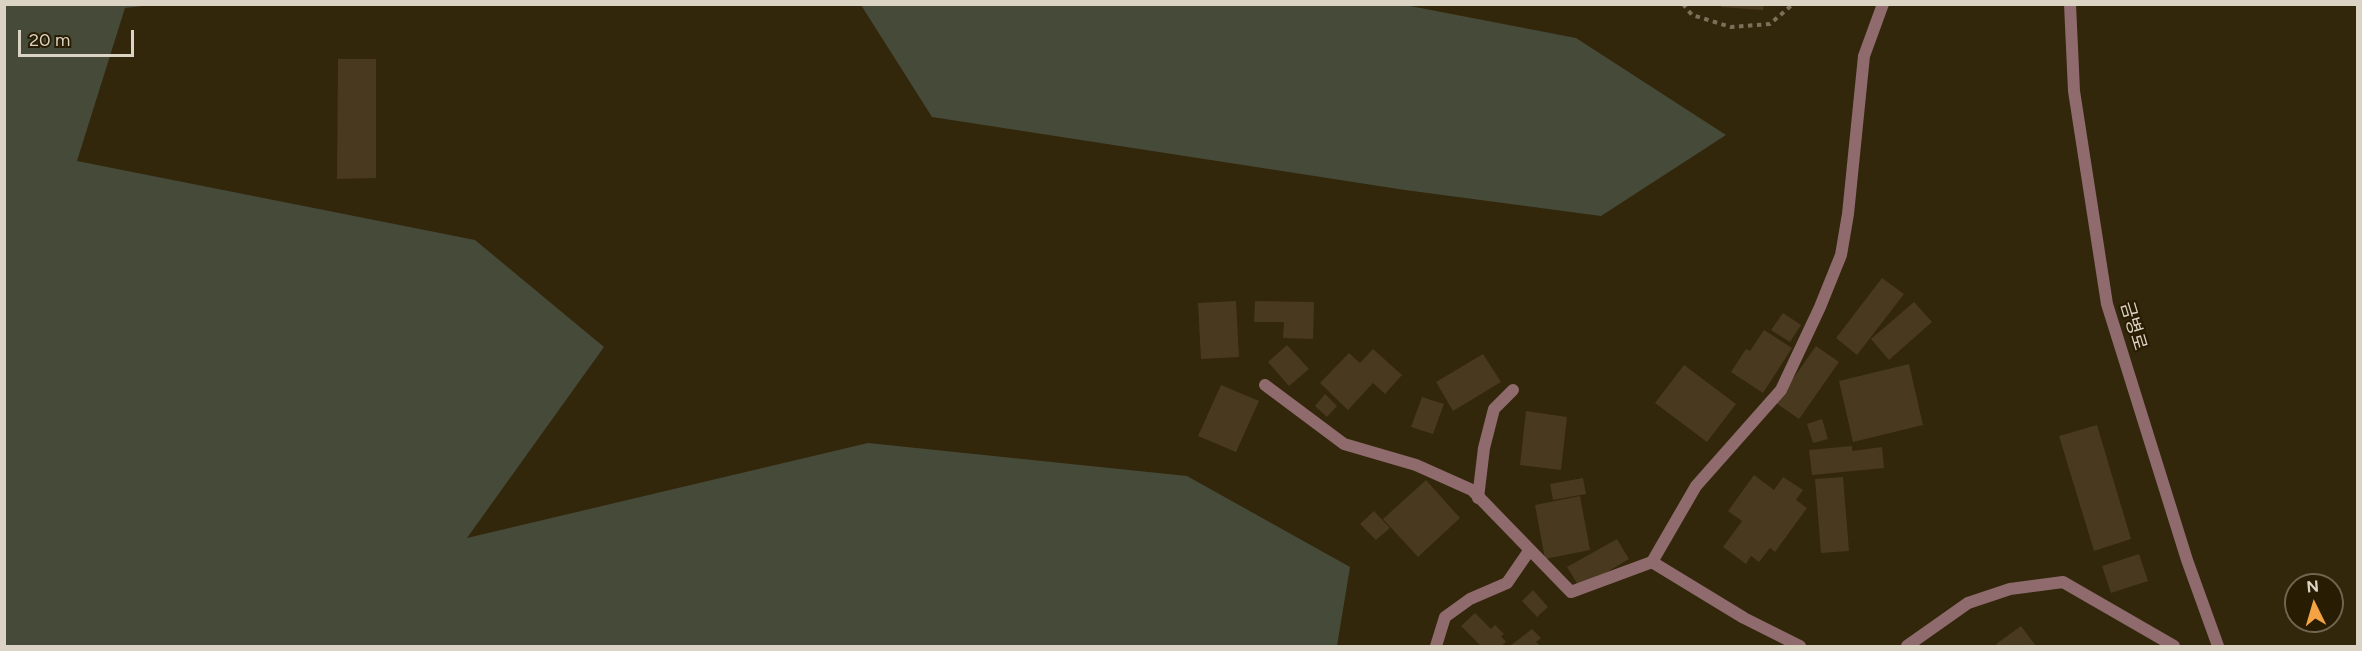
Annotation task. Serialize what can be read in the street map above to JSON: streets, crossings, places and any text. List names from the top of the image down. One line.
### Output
{"streets":{"street":["금병로"]},"scale_bar":"20 m","north":"top"}
